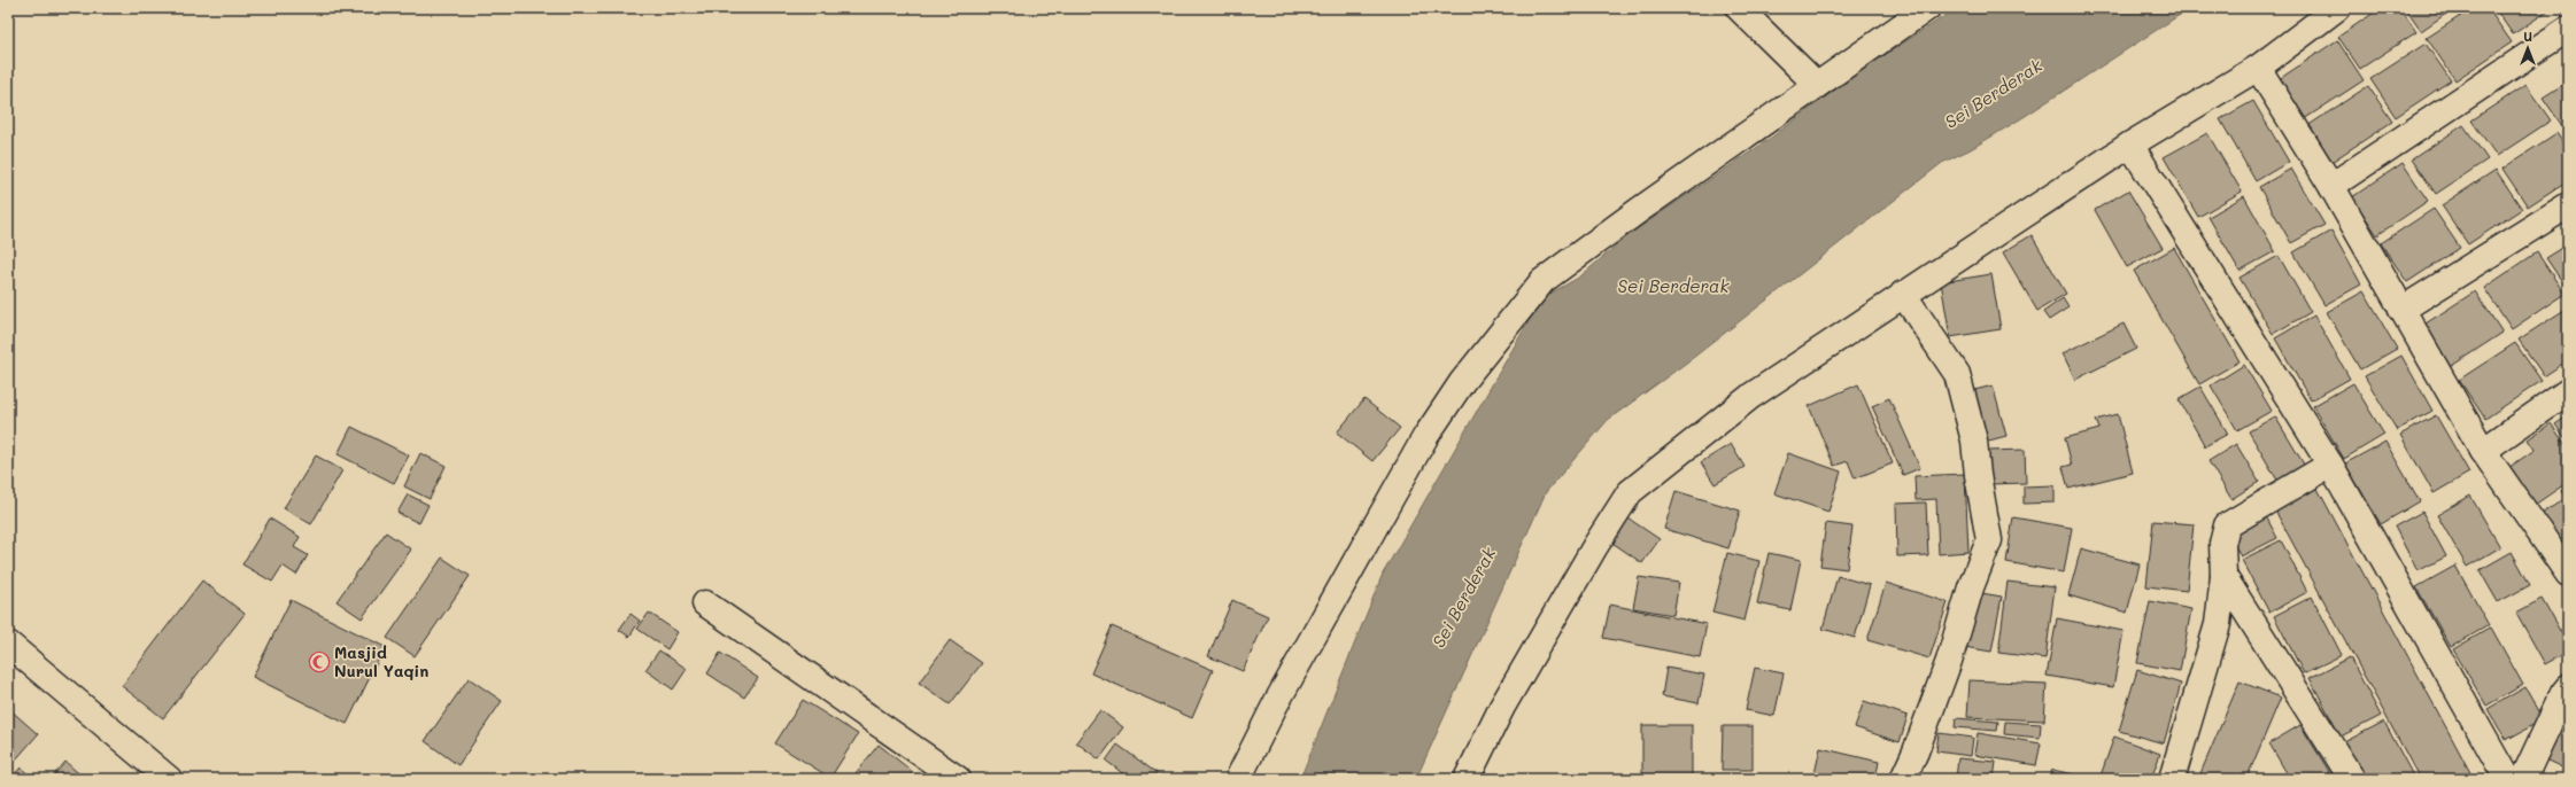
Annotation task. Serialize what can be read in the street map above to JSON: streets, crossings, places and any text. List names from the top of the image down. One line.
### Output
{"water":["Sei Berderak"],"places":{"mosque":["Masjid Nurul Yaqin"]},"north":"top"}
